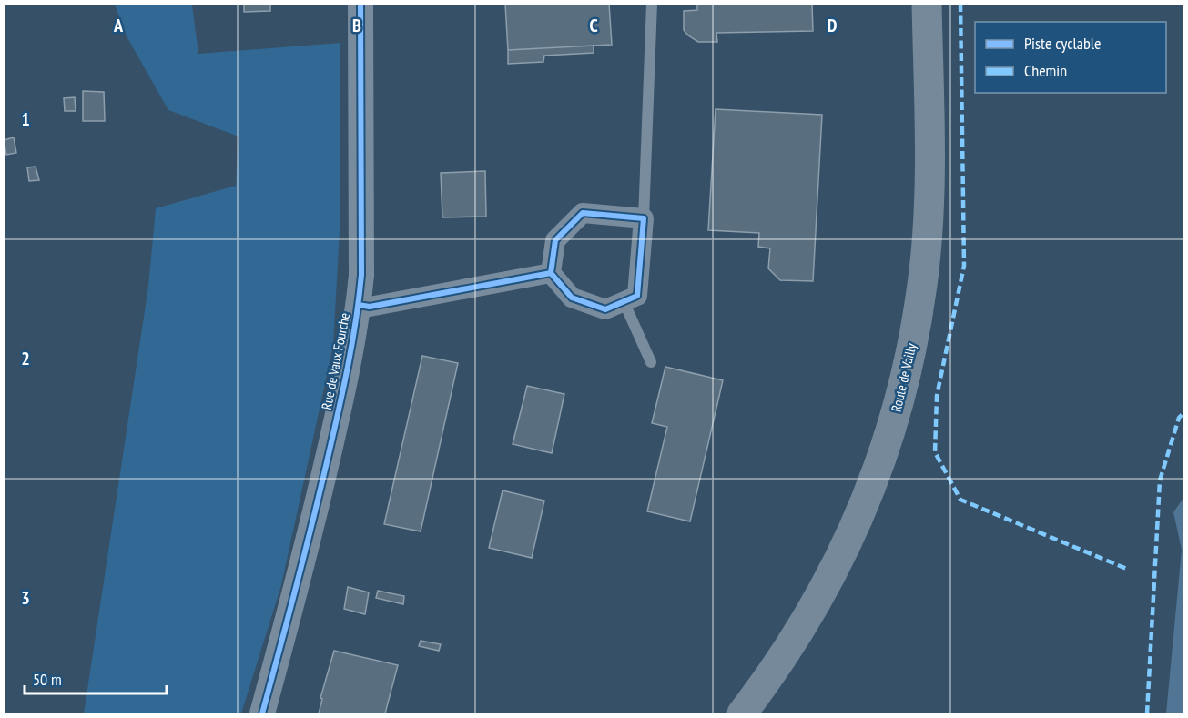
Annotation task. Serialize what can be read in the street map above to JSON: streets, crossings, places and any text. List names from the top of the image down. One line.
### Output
{"streets":{"main road":["Route de Vailly"],"street":["Rue de Vaux Fourche"]},"legend":["Piste cyclable","Chemin"],"scale_bar":"50 m","grid":{"columns":["A","B","C","D"],"rows":["1","2","3"]}}
